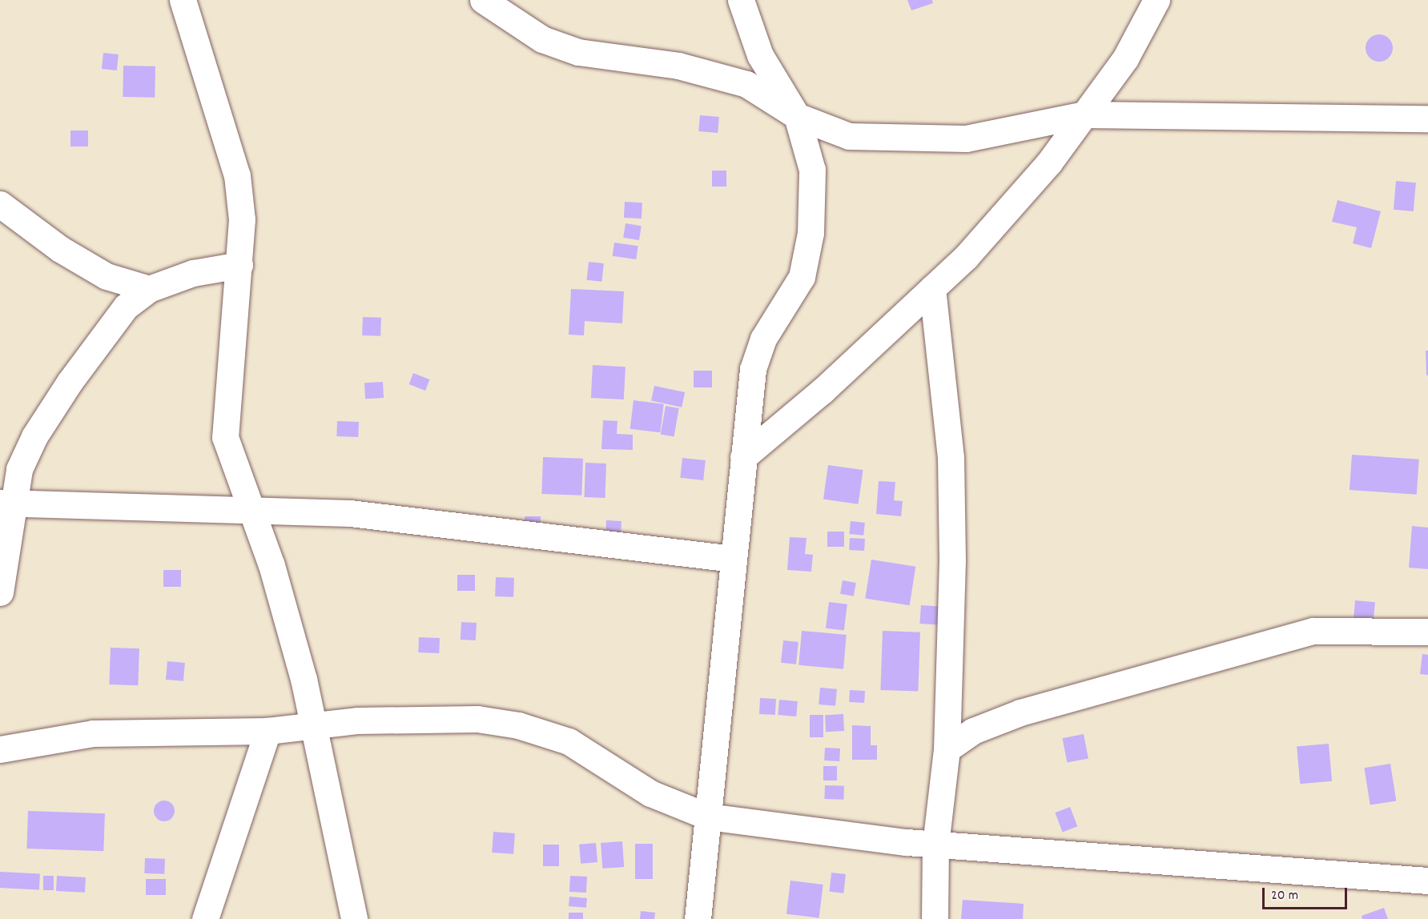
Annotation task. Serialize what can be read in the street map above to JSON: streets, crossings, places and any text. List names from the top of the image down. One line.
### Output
{"scale_bar":"20 m"}
